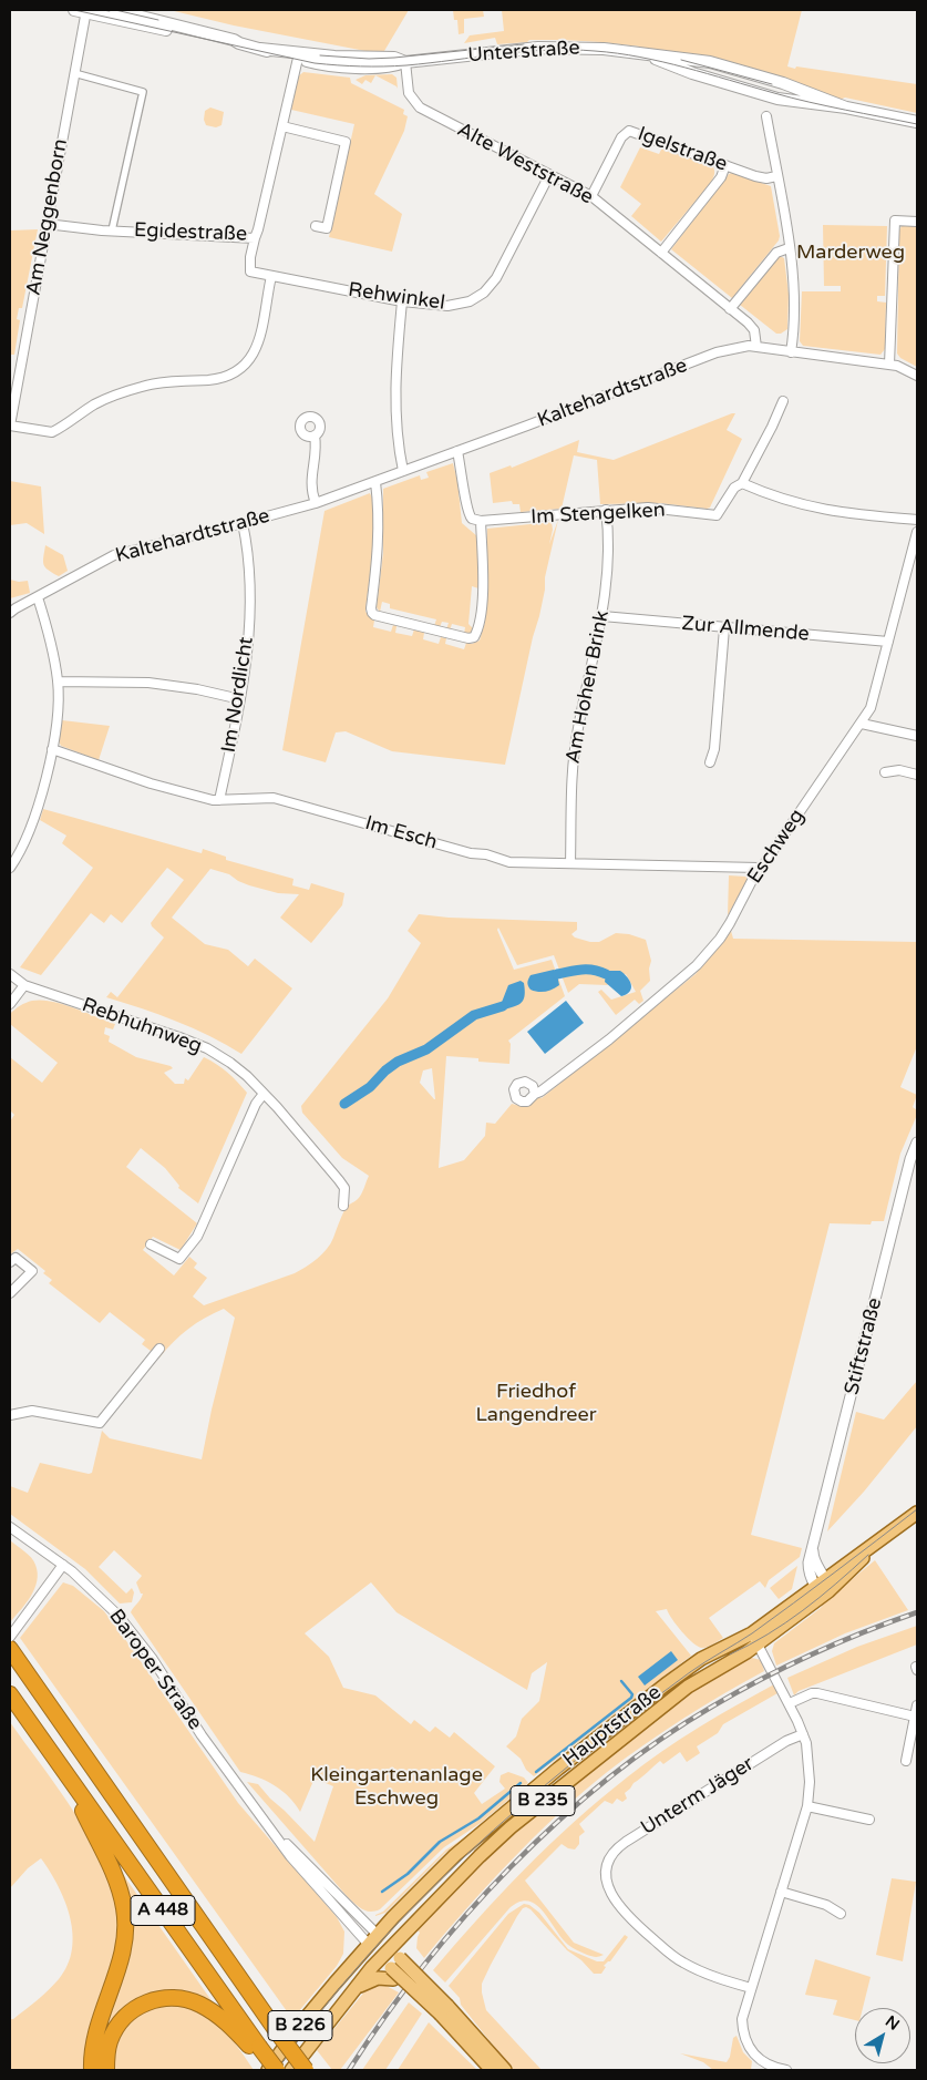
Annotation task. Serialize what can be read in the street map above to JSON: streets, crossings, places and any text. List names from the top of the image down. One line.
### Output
{"streets":{"highway":["A 448"],"main road":["Unterstraße","Baroper Straße","Hauptstraße","B 235","B 226"],"street":["Igelstraße","Alte Weststraße","Am Neggenborn","Egidestraße","Rehwinkel","Kaltehardtstraße","Im Stengelken","Zur Allmende","Am Hohen Brink","Im Nordlicht","Im Esch","Eschweg","Rebhuhnweg","Stiftstraße","Unterm Jäger"]},"crossings":[["Unterstraße","Alte Weststraße"],["Unterstraße","Am Neggenborn"],["Unterstraße","Egidestraße"],["Igelstraße","Alte Weststraße"],["Alte Weststraße","Rehwinkel"],["Alte Weststraße","Kaltehardtstraße"],["Am Neggenborn","Egidestraße"],["Egidestraße","Rehwinkel"],["Kaltehardtstraße","Im Nordlicht"],["Im Stengelken","Am Hohen Brink"],["Zur Allmende","Am Hohen Brink"],["Zur Allmende","Eschweg"],["Am Hohen Brink","Im Esch"],["Im Nordlicht","Im Esch"],["Im Esch","Eschweg"],["Stiftstraße","Hauptstraße"],["Baroper Straße","Hauptstraße"]],"parks":["Marderweg","Friedhof Langendreer","Kleingartenanlage Eschweg"],"north":"top right"}
